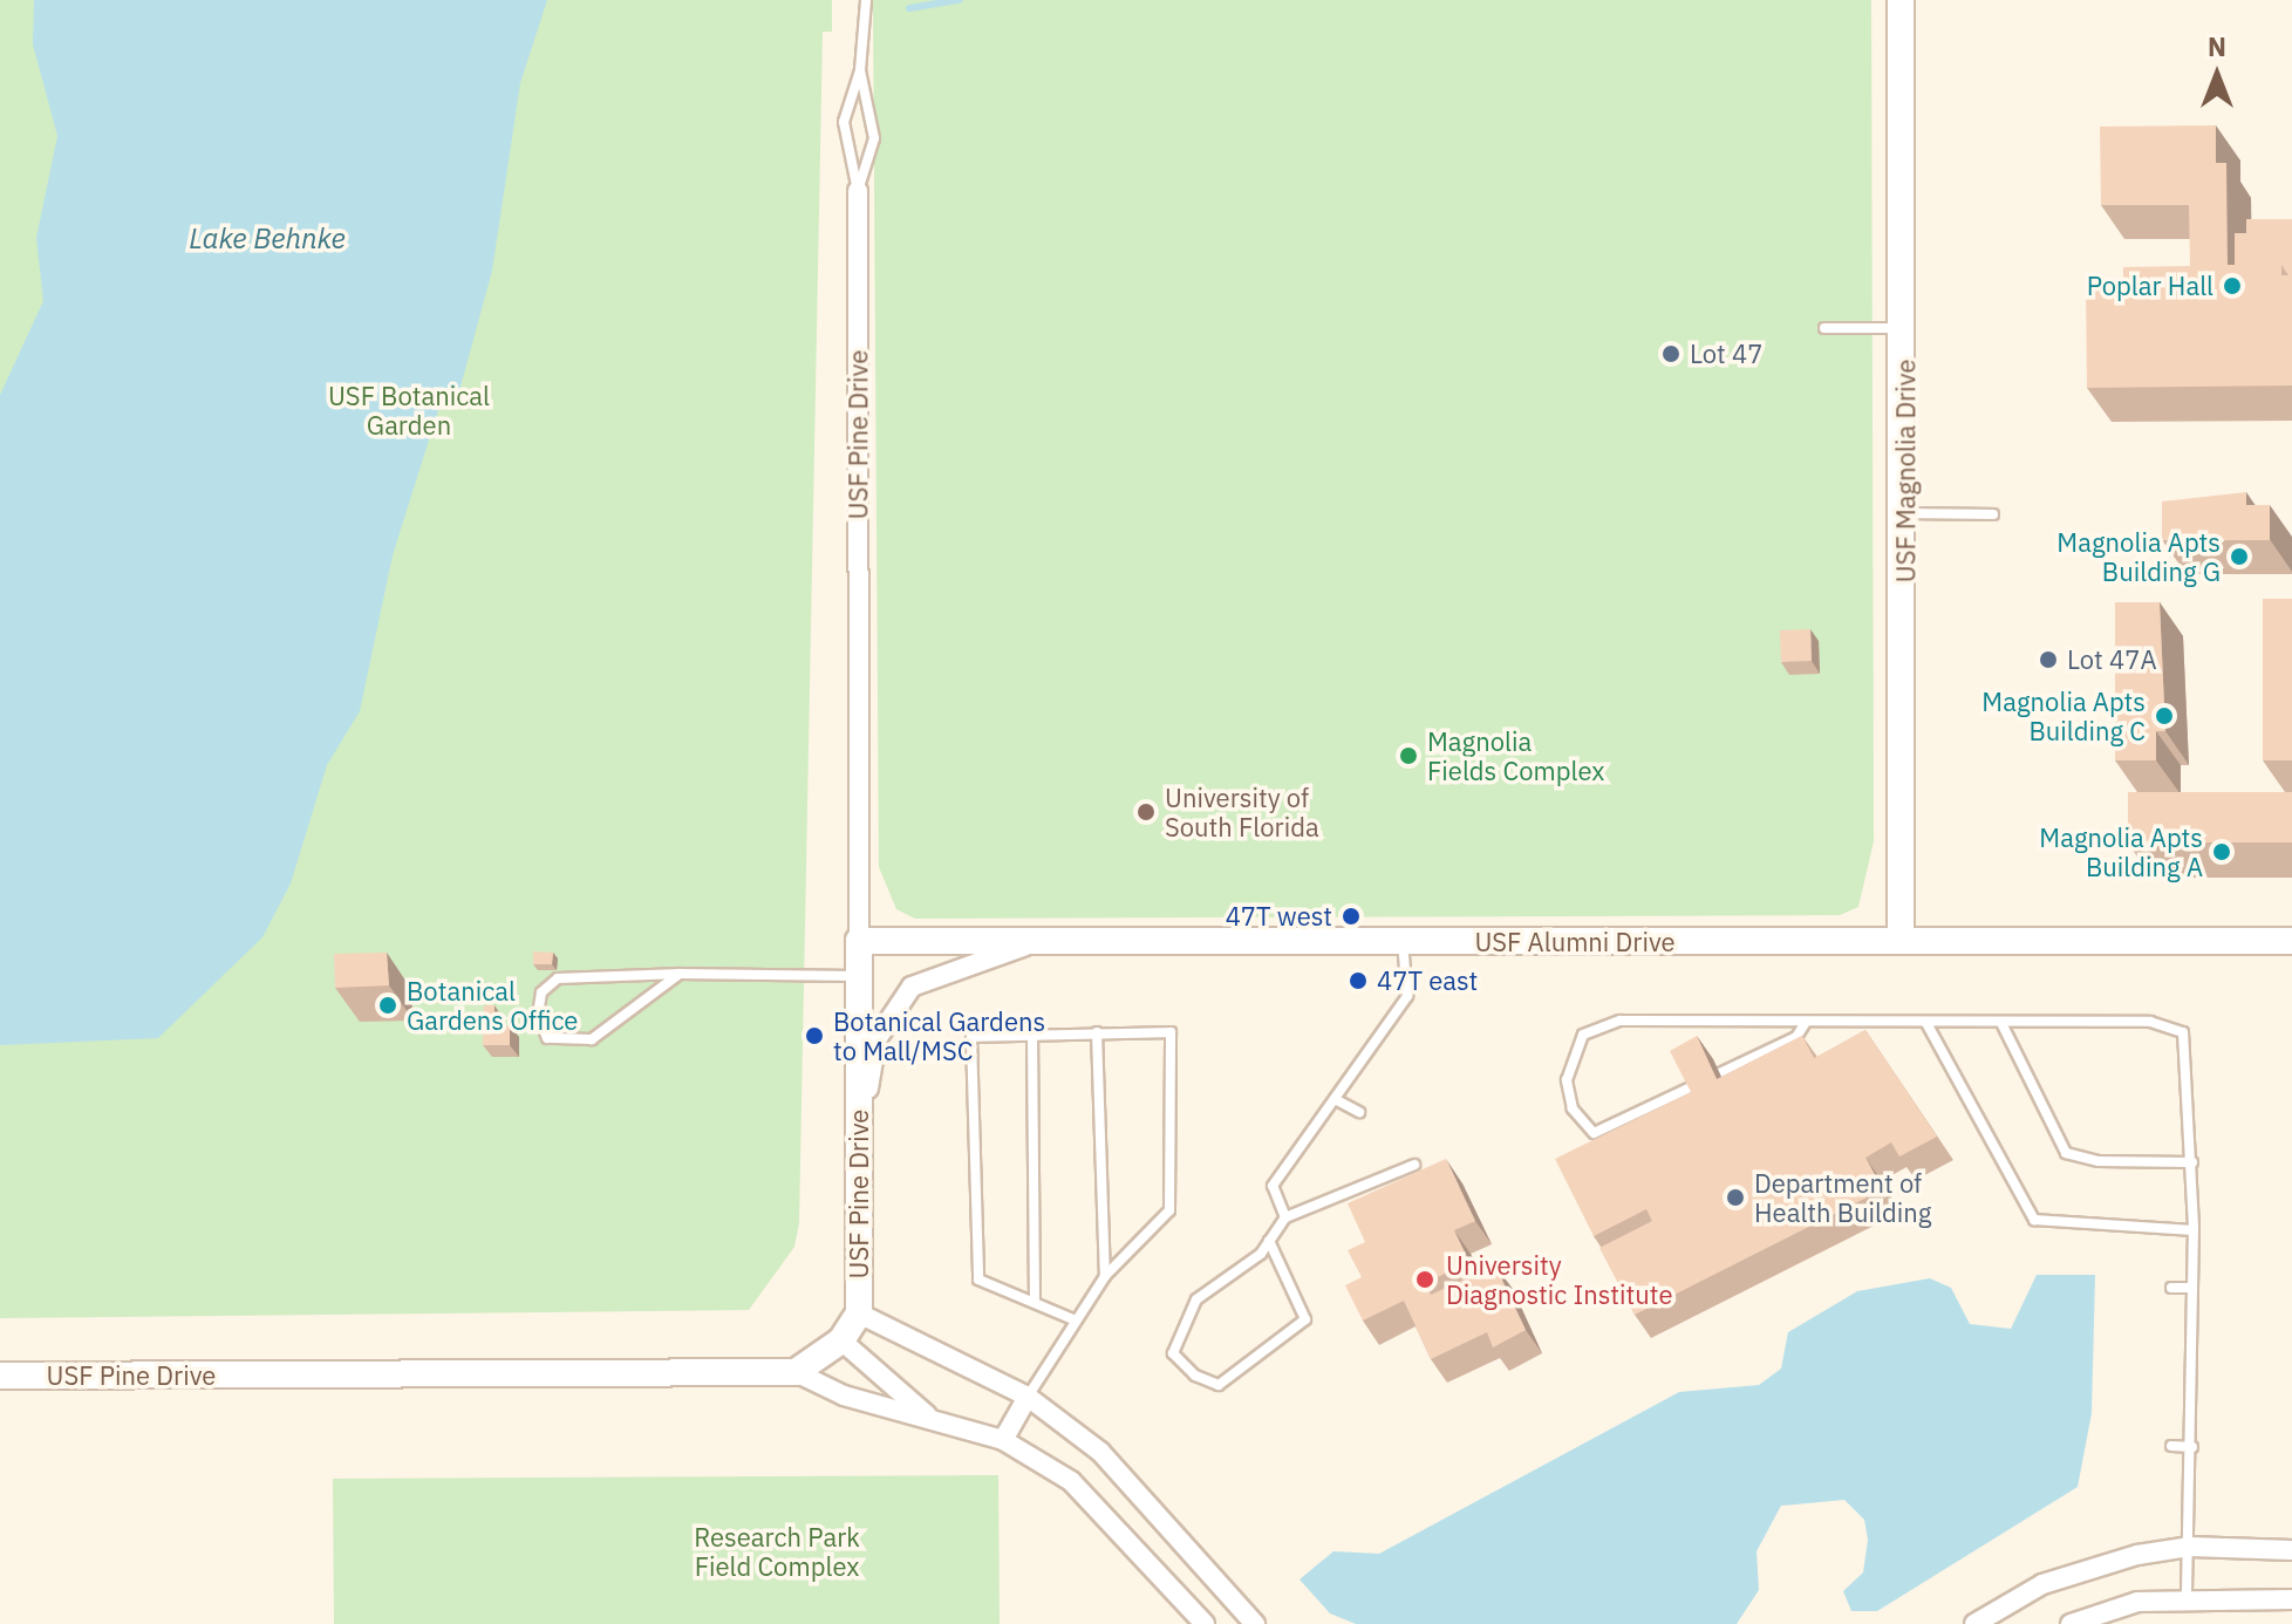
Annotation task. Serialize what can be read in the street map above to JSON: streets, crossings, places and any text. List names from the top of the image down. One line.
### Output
{"streets":{"street":["USF Pine Drive","USF Magnolia Drive","USF Alumni Drive"]},"crossings":[["USF Pine Drive","USF Alumni Drive"],["USF Magnolia Drive","USF Alumni Drive"]],"water":["Lake Behnke"],"parks":["USF Botanical Garden","Research Park Field Complex"],"places":["Poplar Hall","Lot 47","Magnolia Apts Building G","Lot 47A","Magnolia Apts Building C","Magnolia Fields Complex","University of South Florida","Magnolia Apts Building A","47T west","47T east","Botanical Gardens Office","Botanical Gardens to Mall/MSC","Department of Health Building","University Diagnostic Institute"],"north":"top"}
